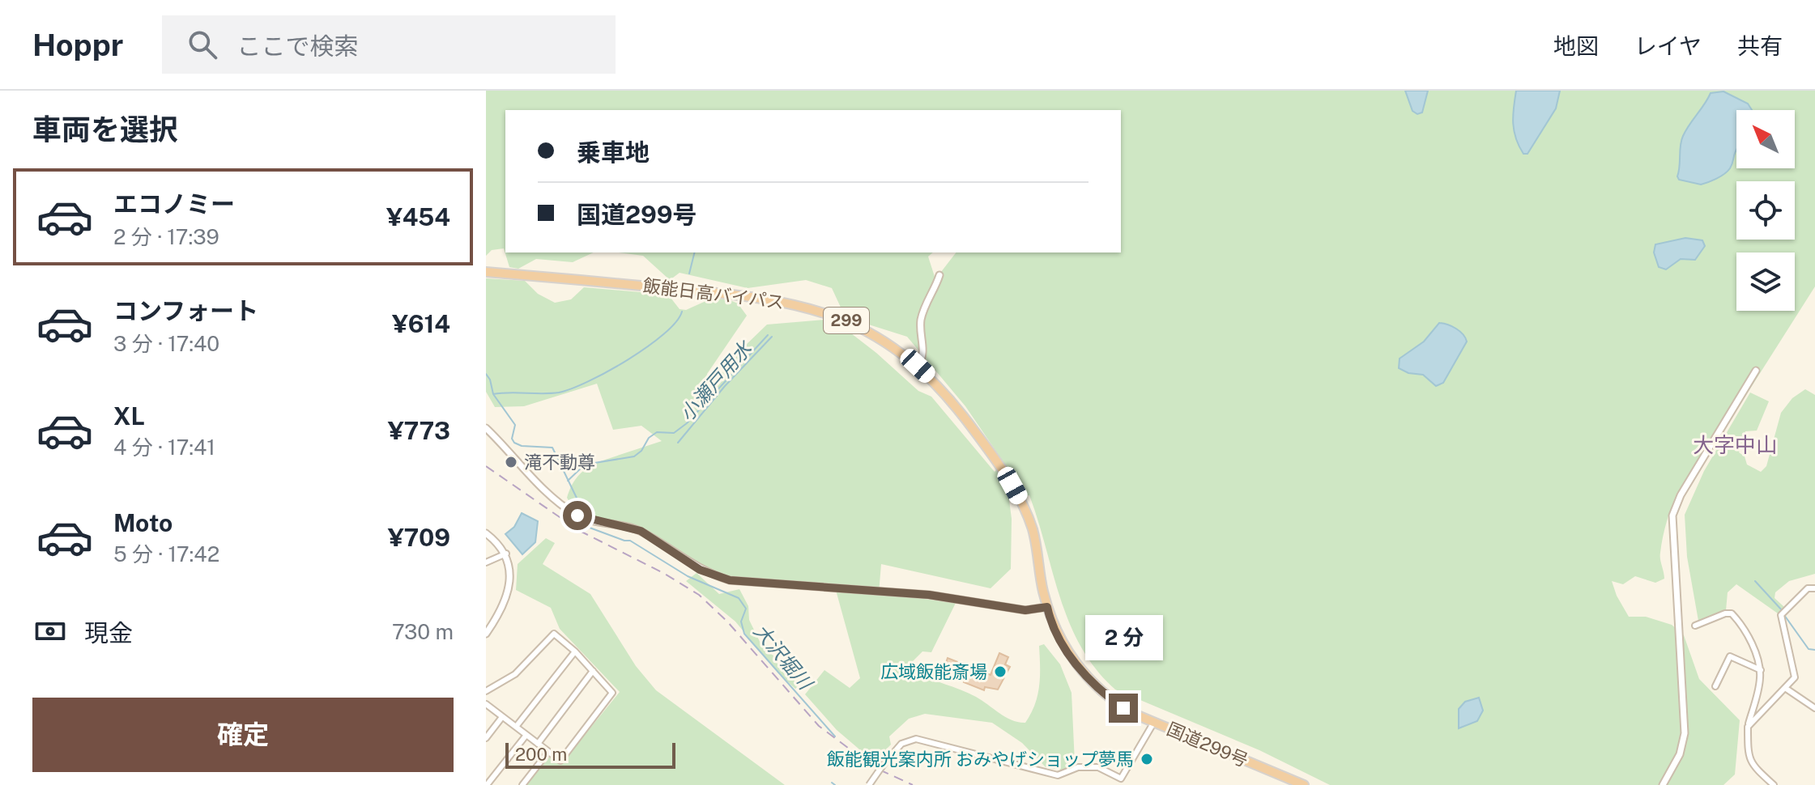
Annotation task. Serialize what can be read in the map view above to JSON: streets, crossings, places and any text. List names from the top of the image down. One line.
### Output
{"streets":{"highway":["飯能日高バイパス","299","国道299号"]},"crossings":[["飯能日高バイパス","国道299号"]],"districts":["大字中山"],"water":["小瀬戸用水","大沢堀川"],"places":["滝不動尊","広域飯能斎場","飯能観光案内所 おみやげショップ夢馬"],"scale_bar":"200 m","north":"top left","page":{"header":"Hoppr","search":"ここで検索","nav":["地図","レイヤ","共有"],"heading":"車両を選択","banner":["乗車地","国道299号"],"list":[{"name":"エコノミー","note":"2 分 · 17:39","value":"¥454"},{"name":"コンフォート","note":"3 分 · 17:40","value":"¥614"},{"name":"XL","note":"4 分 · 17:41","value":"¥773"},{"name":"Moto","note":"5 分 · 17:42","value":"¥709"}],"pay":["現金","730 m"],"bubble":"2 分","buttons":"確定","scale":"200 m"}}
